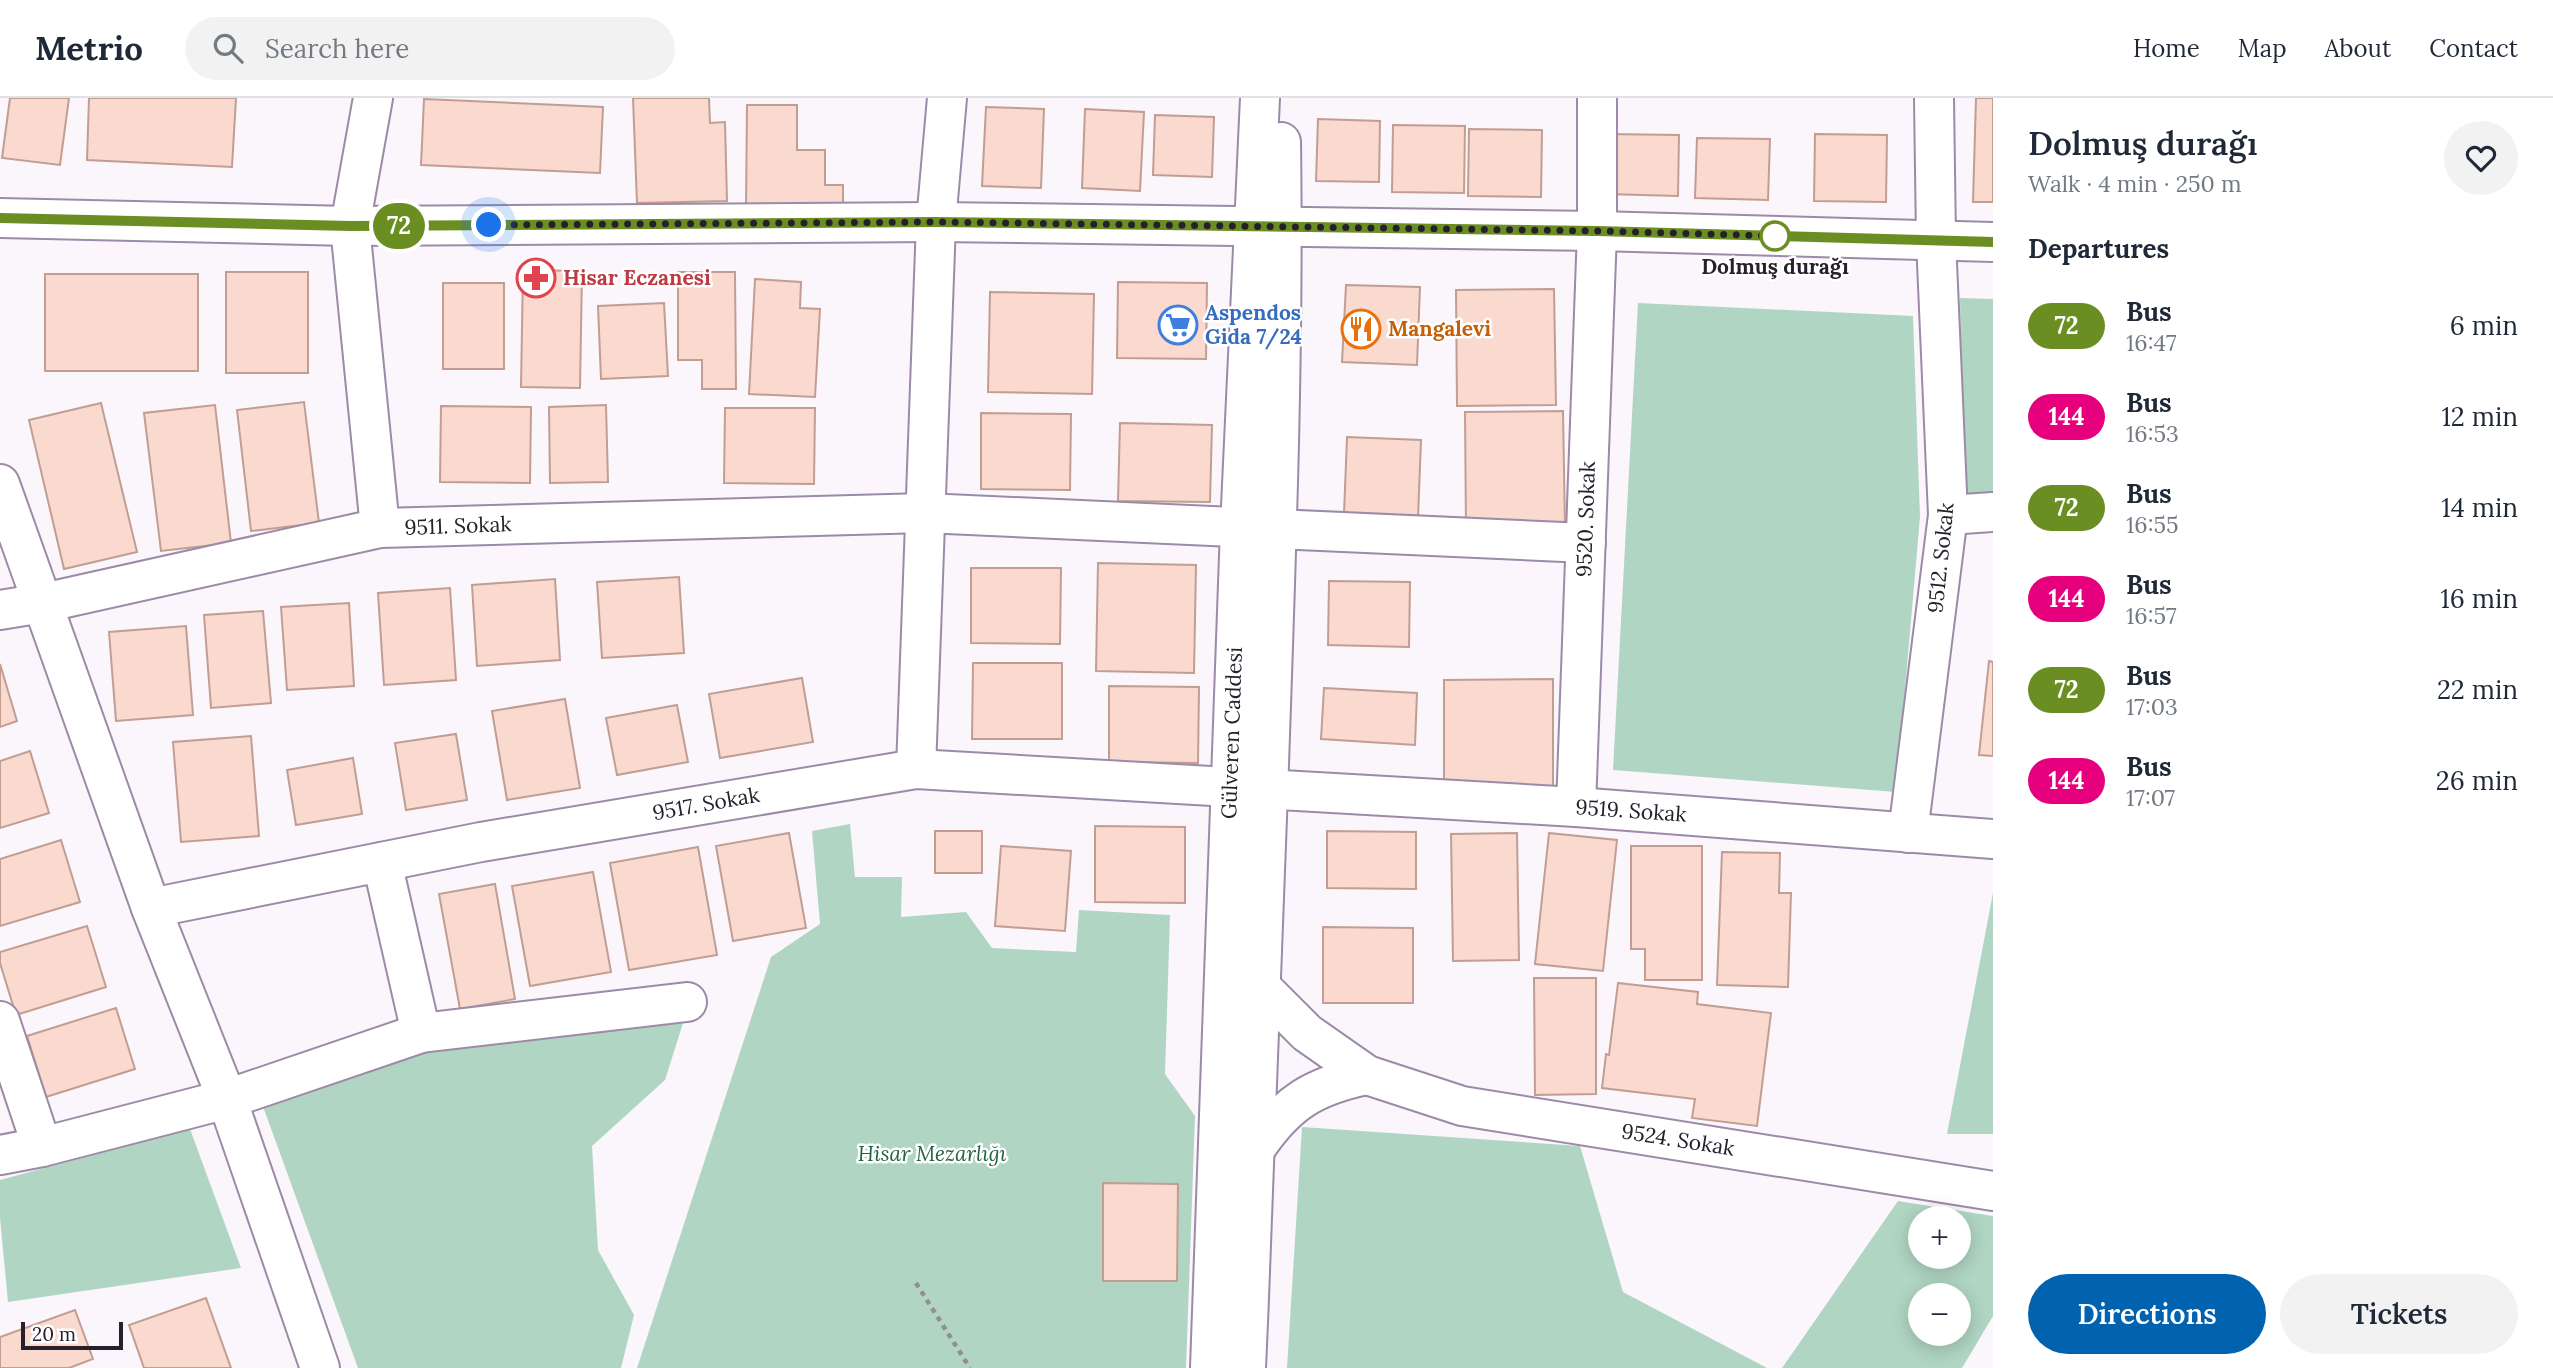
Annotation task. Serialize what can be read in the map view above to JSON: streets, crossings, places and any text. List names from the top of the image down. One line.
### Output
{"streets":{"street":["9520. Sokak","9511. Sokak","9512. Sokak","Gülveren Caddesi","9517. Sokak","9519. Sokak","9524. Sokak"]},"crossings":[["9520. Sokak","9511. Sokak"],["9520. Sokak","9519. Sokak"],["9511. Sokak","Gülveren Caddesi"],["9512. Sokak","9519. Sokak"],["Gülveren Caddesi","9517. Sokak"],["Gülveren Caddesi","9519. Sokak"],["Gülveren Caddesi","9524. Sokak"],["9517. Sokak","9519. Sokak"]],"parks":["Hisar Mezarlığı"],"places":{"other":["Dolmuş durağı"],"pharmacy":["Hisar Eczanesi"],"supermarket":["Aspendos Gida 7/24"],"restaurant":["Mangalevi"]},"lines":["bus line 72"],"scale_bar":"20 m","page":{"header":"Metrio","search":"Search here","nav":["Home","Map","About","Contact"],"on_map":"72","heading":[["Dolmuş durağı","Walk · 4 min · 250 m"],"Departures"],"list":[{"mark":"72","name":"Bus","note":"16:47","value":"6 min"},{"mark":"144","name":"Bus","note":"16:53","value":"12 min"},{"mark":"72","name":"Bus","note":"16:55","value":"14 min"},{"mark":"144","name":"Bus","note":"16:57","value":"16 min"},{"mark":"72","name":"Bus","note":"17:03","value":"22 min"},{"mark":"144","name":"Bus","note":"17:07","value":"26 min"}],"map_buttons":["+","−"],"buttons":["Directions","Tickets"],"scale":"20 m"}}
